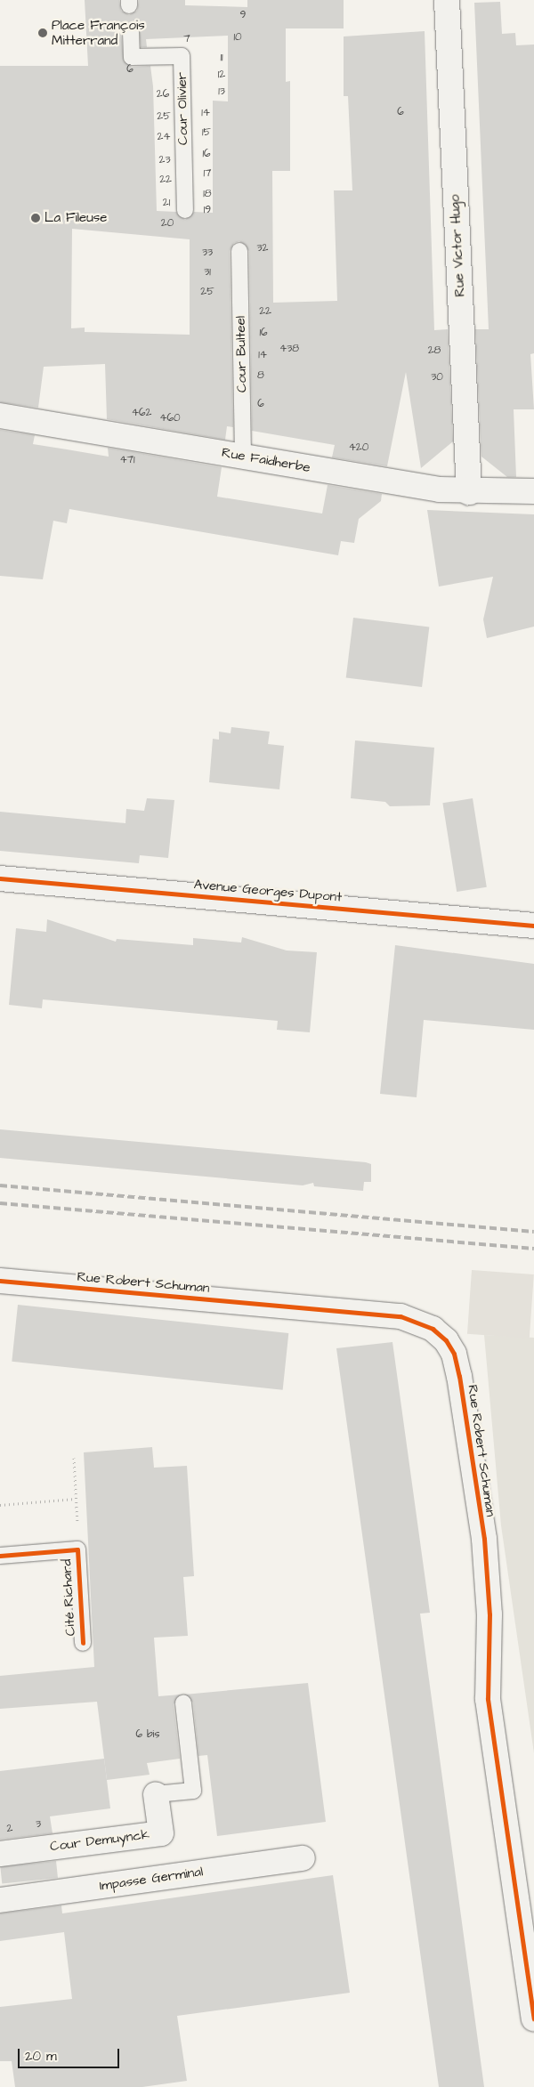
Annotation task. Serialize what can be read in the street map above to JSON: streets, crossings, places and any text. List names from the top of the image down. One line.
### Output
{"streets":{"street":["Rue Victor Hugo","Rue Faidherbe","Avenue Georges Dupont","Rue Robert Schuman","Cour Demuynck","Impasse Germinal"],"lane":["Cour Olivier","Cour Bulteel","Cité Richard"]},"crossings":[["Rue Victor Hugo","Rue Faidherbe"],["Cour Bulteel","Rue Faidherbe"]],"places":["Place François Mitterrand","La Fileuse"],"house_numbers":["9","10","7","11","6","12","13","26","6","14","25","15","24","16","23","17","22","18","21","19","20","32","33","31","25","22","16","438","28","14","8","30","6","462","460","420","471","6 bis","3","2"],"scale_bar":"20 m"}
